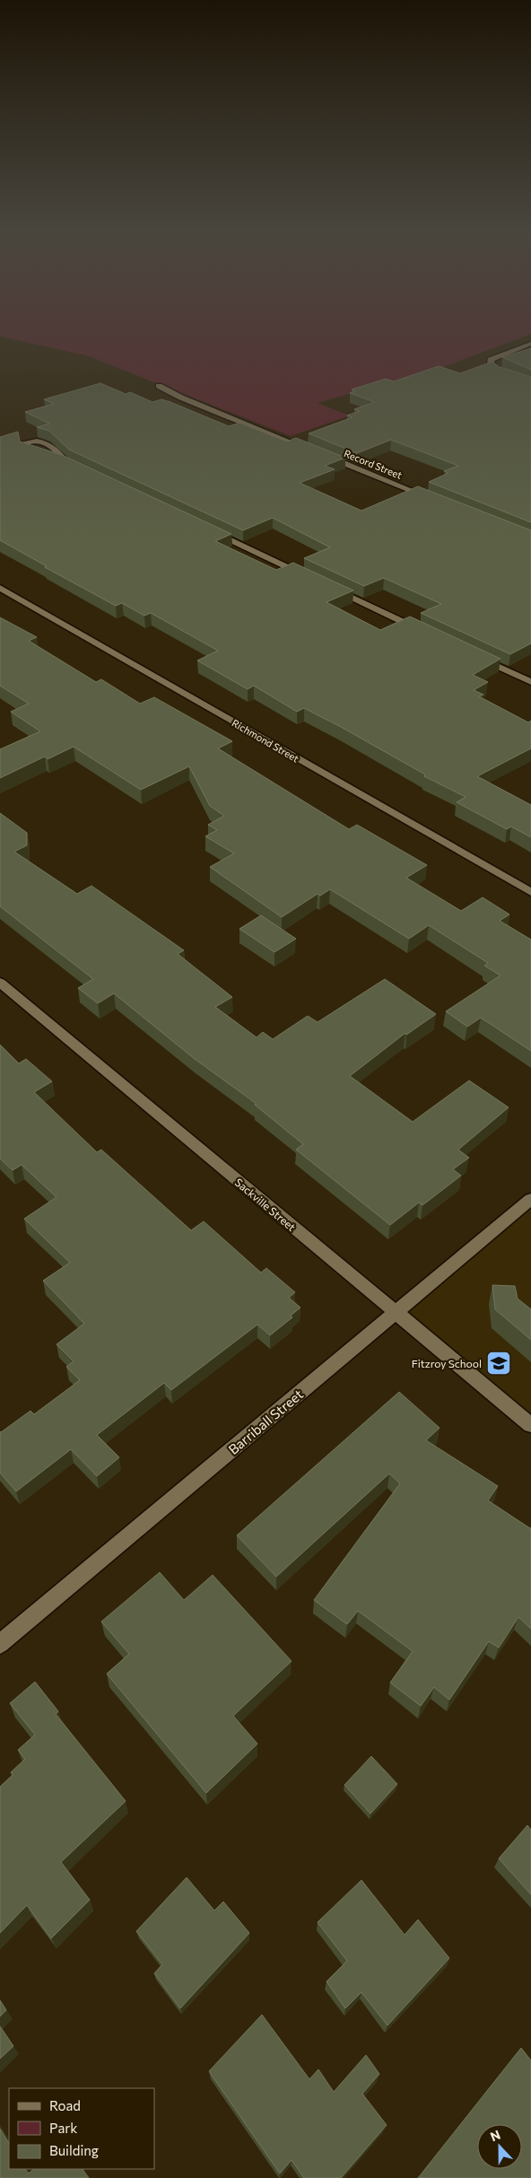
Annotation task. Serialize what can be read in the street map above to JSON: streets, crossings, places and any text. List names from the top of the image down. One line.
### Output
{"streets":{"street":["Record Street","Richmond Street","Sackville Street","Barriball Street"]},"crossings":[["Sackville Street","Barriball Street"]],"places":{"school or university":["Fitzroy School"]},"legend":["Road","Park","Building"],"north":"top"}
